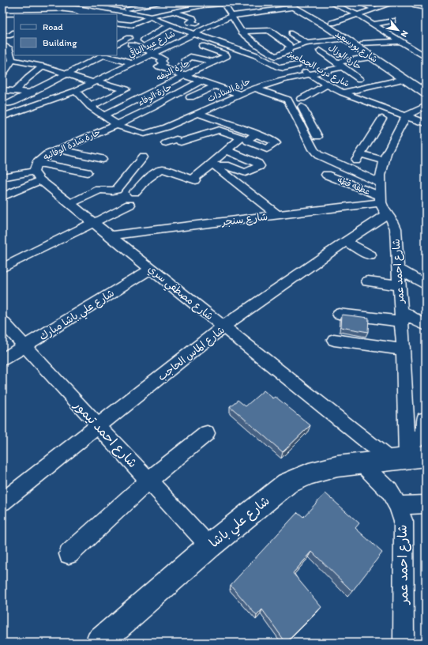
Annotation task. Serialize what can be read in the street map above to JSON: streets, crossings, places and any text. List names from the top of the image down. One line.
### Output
{"streets":{"main road":["شارع بورسعيد","شارع علي باشا"],"street":["شارع عبد الباقي","حارة الوزال","شارع درب الجماميز","حارة النيفه","حارة السادات","حارة الوفاء","حارة شادة الوفائيه","عطفه قطه","شارع سنجر","شارع احمد عمر","شارع مصطفي سري","شارع علي باشا مبارك","شارع الماس الحاجب","شارع احمد تيمور"]},"crossings":[["شارع عبد الباقي","شارع بورسعيد"],["شارع عبد الباقي","شارع درب الجماميز"],["شارع عبد الباقي","حارة السادات"],["شارع بورسعيد","حارة السادات"],["حارة الوزال","حارة السادات"],["شارع درب الجماميز","حارة السادات"],["شارع درب الجماميز","شارع احمد عمر"],["حارة النيفه","حارة السادات"],["حارة السادات","حارة الوفاء"],["حارة السادات","حارة شادة الوفائيه"],["حارة الوفاء","حارة شادة الوفائيه"],["حارة شادة الوفائيه","شارع مصطفي سري"],["عطفه قطه","شارع سنجر"],["عطفه قطه","شارع احمد عمر"],["عطفه قطه","شارع الماس الحاجب"],["شارع سنجر","شارع احمد عمر"],["شارع سنجر","شارع مصطفي سري"],["شارع سنجر","شارع الماس الحاجب"],["شارع احمد عمر","شارع مصطفي سري"],["شارع احمد عمر","شارع الماس الحاجب"],["شارع احمد عمر","شارع علي باشا"],["شارع مصطفي سري","شارع علي باشا مبارك"],["شارع مصطفي سري","شارع الماس الحاجب"],["شارع مصطفي سري","شارع علي باشا"],["شارع علي باشا مبارك","شارع احمد تيمور"],["شارع الماس الحاجب","شارع احمد تيمور"],["شارع احمد تيمور","شارع علي باشا"]],"legend":["Road","Building"],"north":"bottom right"}
